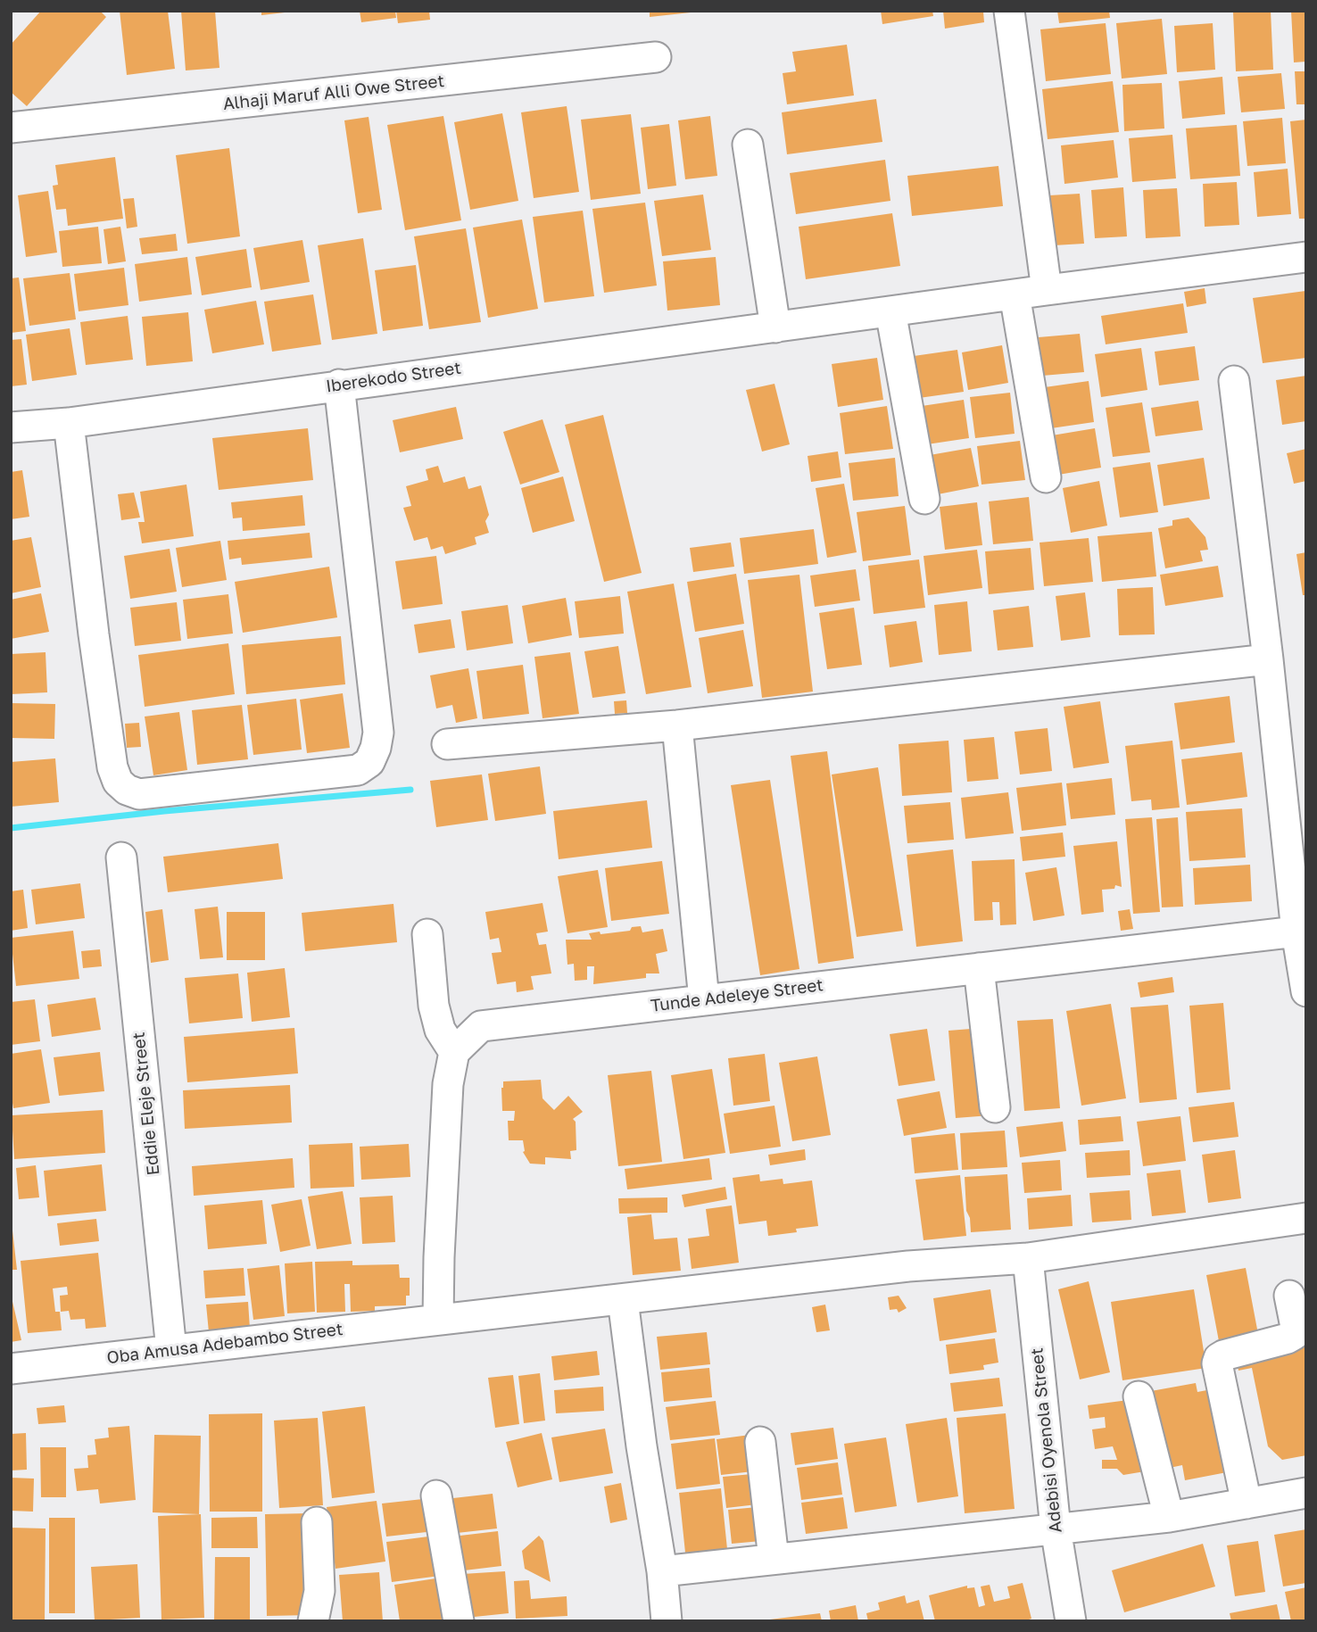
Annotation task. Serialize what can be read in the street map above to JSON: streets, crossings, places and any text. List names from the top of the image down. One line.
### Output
{"streets":{"street":["Alhaji Maruf Alli Owe Street","Iberekodo Street","Tunde Adeleye Street","Eddie Eleje Street","Oba Amusa Adebambo Street","Adebisi Oyenola Street"]},"crossings":[["Eddie Eleje Street","Oba Amusa Adebambo Street"],["Oba Amusa Adebambo Street","Adebisi Oyenola Street"]]}
